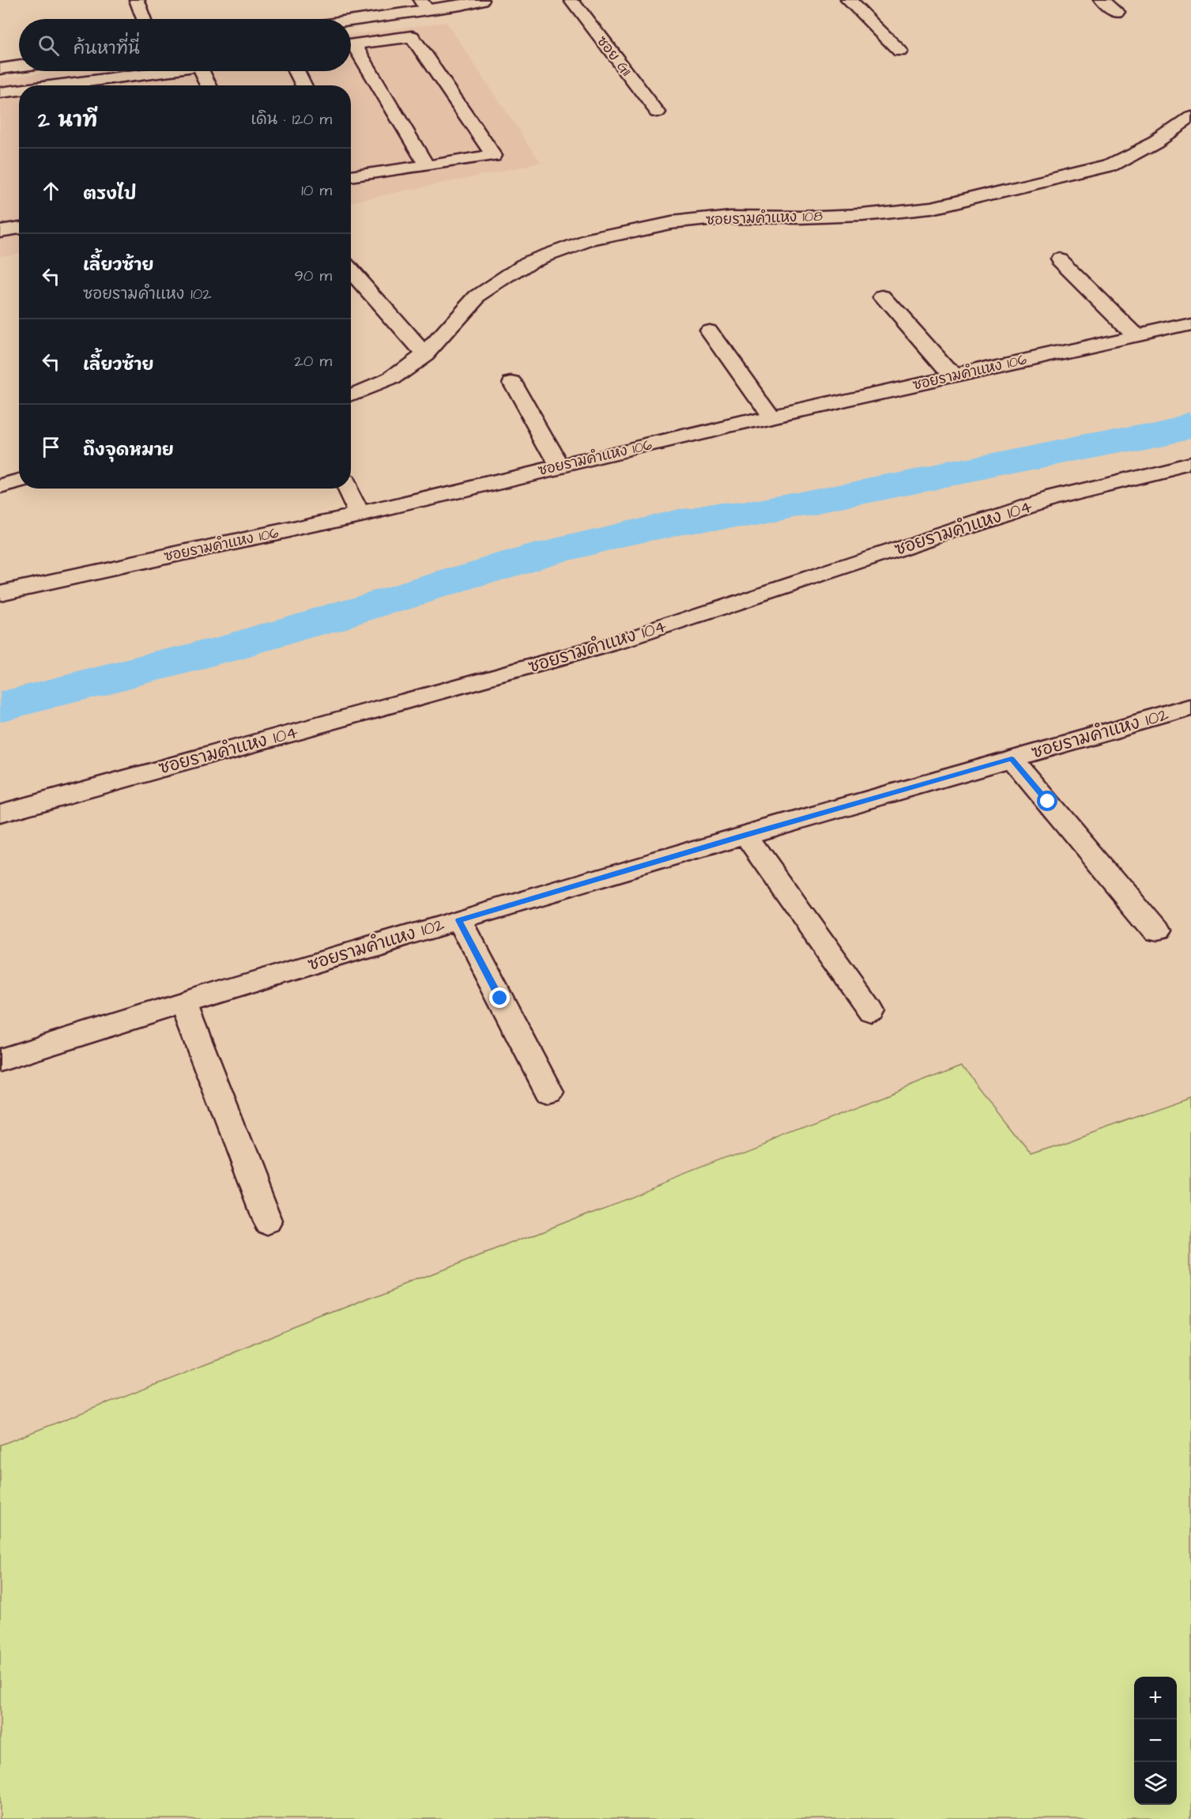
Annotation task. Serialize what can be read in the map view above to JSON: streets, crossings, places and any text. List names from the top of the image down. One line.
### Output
{"streets":{"street":["ซอย G11","ซอยรามคำแหง 108","ซอยรามคําแหง 106","ซอยรามคําแหง 104","ซอยรามคําแหง 102"]},"page":{"search":"ค้นหาที่นี่","heading":["2 นาที","เดิน · 120 m"],"list":[["ตรงไป","10 m"],["เลี้ยวซ้าย","ซอยรามคําแหง 102","90 m"],["เลี้ยวซ้าย","20 m"],"ถึงจุดหมาย"],"map_buttons":["+","−"]}}
